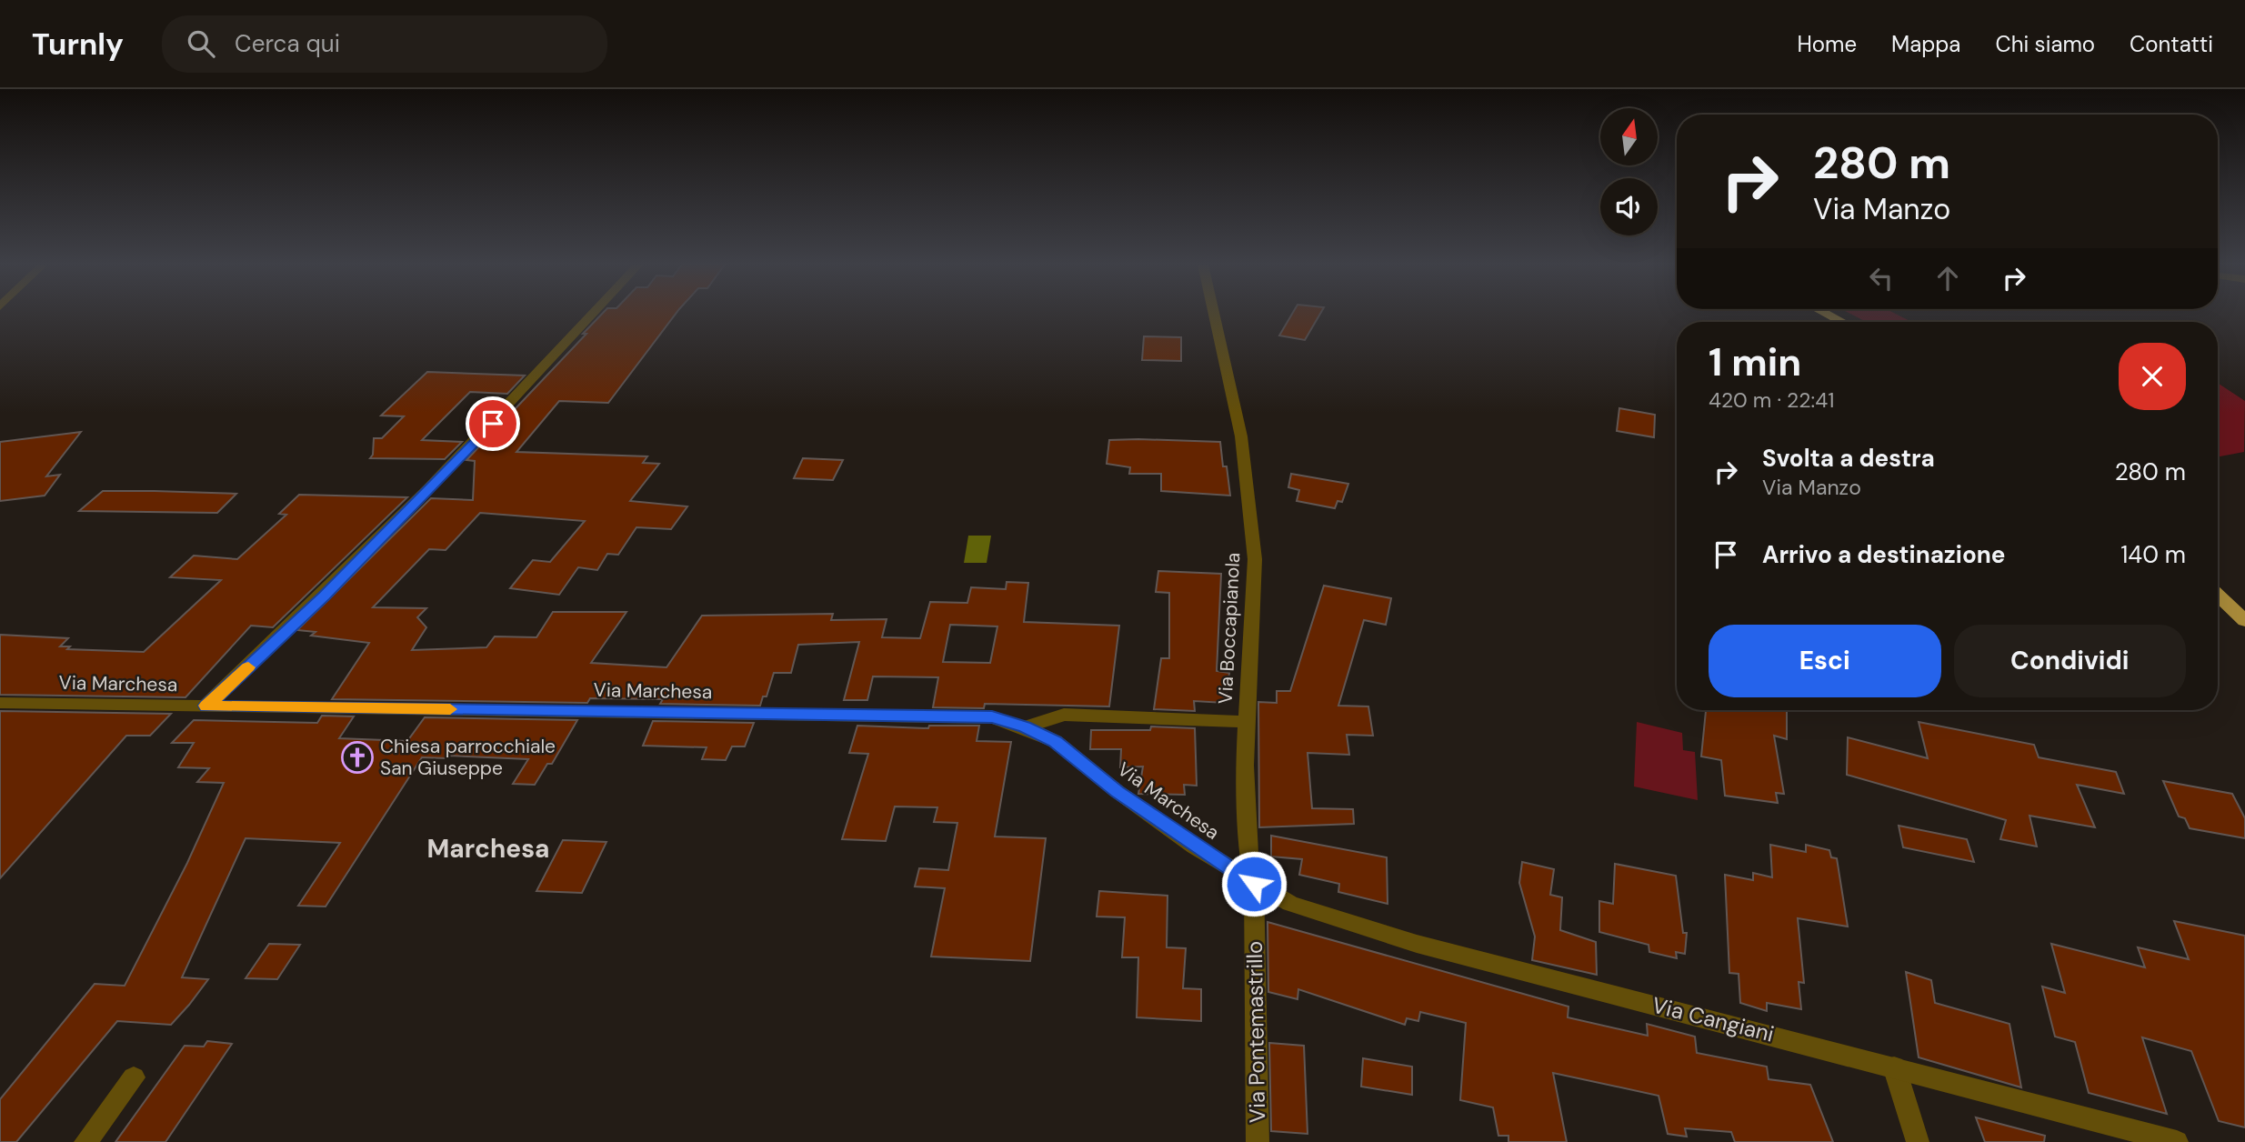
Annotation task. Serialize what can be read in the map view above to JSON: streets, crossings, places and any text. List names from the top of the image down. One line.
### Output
{"streets":{"street":["Via Boccapianola","Via Marchesa","Via Cangiani","Via Pontemastrillo"]},"crossings":[["Via Boccapianola","Via Marchesa"],["Via Boccapianola","Via Cangiani"],["Via Boccapianola","Via Pontemastrillo"],["Via Marchesa","Via Cangiani"],["Via Marchesa","Via Pontemastrillo"],["Via Cangiani","Via Pontemastrillo"]],"districts":["Marchesa"],"places":{"church":["Chiesa parrocchiale San Giuseppe"]},"north":"top","page":{"header":"Turnly","search":"Cerca qui","nav":["Home","Mappa","Chi siamo","Contatti"],"turn":["280 m","Via Manzo"],"heading":["1 min","420 m · 22:41"],"list":[{"name":"Svolta a destra","note":"Via Manzo","value":"280 m"},{"name":"Arrivo a destinazione","value":"140 m"}],"buttons":["Esci","Condividi"]}}
